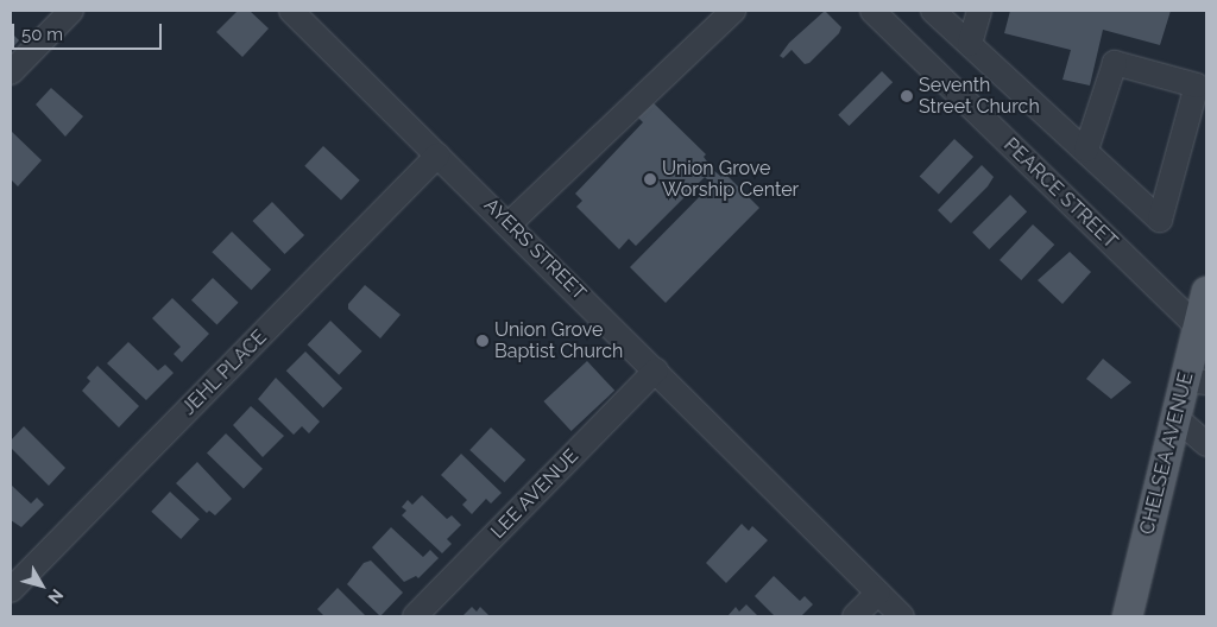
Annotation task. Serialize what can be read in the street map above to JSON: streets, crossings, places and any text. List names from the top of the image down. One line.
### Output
{"streets":{"main road":["CHELSEA AVENUE"],"street":["PEARCE STREET","AYERS STREET","JEHL PLACE","LEE AVENUE"]},"crossings":[["PEARCE STREET","CHELSEA AVENUE"],["AYERS STREET","JEHL PLACE"],["AYERS STREET","LEE AVENUE"]],"places":["Seventh Street Church","Union Grove Worship Center","Union Grove Baptist Church"],"scale_bar":"50 m","north":"bottom right"}
